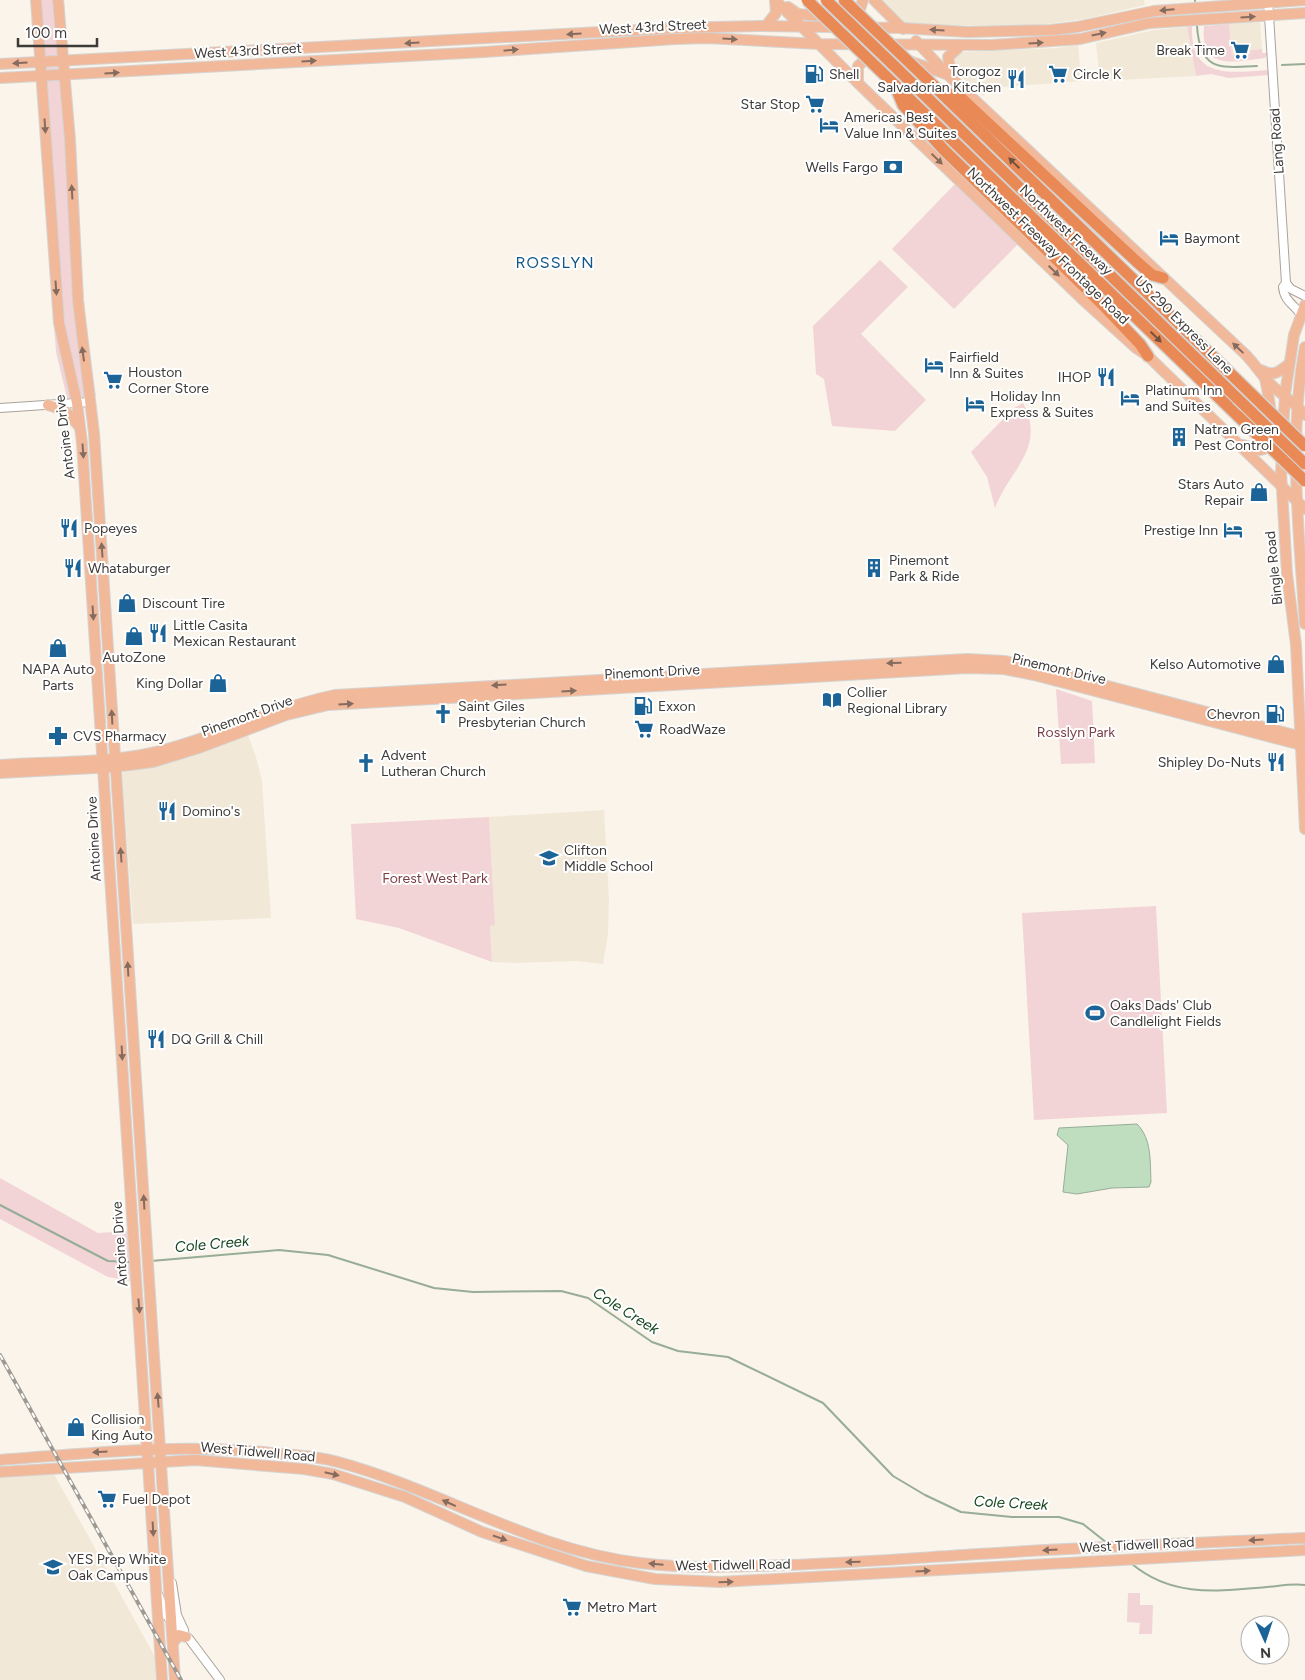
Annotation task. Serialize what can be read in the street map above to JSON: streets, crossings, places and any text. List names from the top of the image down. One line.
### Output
{"streets":{"highway":["Northwest Freeway","US 290 Express Lane"],"main road":["West 43rd Street","Northwest Freeway Frontage Road","Antoine Drive","Bingle Road","Pinemont Drive","West Tidwell Road"],"street":["Lang Road"]},"crossings":[["West 43rd Street","Lang Road"],["West 43rd Street","Northwest Freeway Frontage Road"],["West 43rd Street","Antoine Drive"],["Lang Road","Bingle Road"],["Northwest Freeway Frontage Road","Bingle Road"],["Antoine Drive","Pinemont Drive"],["Antoine Drive","West Tidwell Road"],["Bingle Road","Pinemont Drive"]],"districts":["ROSSLYN"],"water":["Cole Creek"],"parks":["Rosslyn Park","Forest West Park"],"places":{"supermarket":["Break Time","Circle K","Star Stop","Houston Corner Store","RoadWaze","Fuel Depot","Metro Mart"],"fuel station":["Shell","Exxon","Chevron"],"restaurant":["Torogoz Salvadorian Kitchen","IHOP","Popeyes","Whataburger","Little Casita Mexican Restaurant","Shipley Do-Nuts","Domino's","DQ Grill & Chill"],"hotel":["Americas Best Value Inn & Suites","Baymont","Fairfield Inn & Suites","Platinum Inn and Suites","Holiday Inn Express & Suites","Prestige Inn"],"bank":["Wells Fargo"],"building":["Natran Green Pest Control","Pinemont Park & Ride"],"shop":["Stars Auto Repair","Discount Tire","AutoZone","NAPA Auto Parts","Kelso Automotive","King Dollar","Collision King Auto"],"library":["Collier Regional Library"],"church":["Saint Giles Presbyterian Church","Advent Lutheran Church"],"pharmacy":["CVS Pharmacy"],"school or university":["Clifton Middle School","YES Prep White Oak Campus"],"sports":["Oaks Dads' Club Candlelight Fields"]},"scale_bar":"100 m","north":"bottom"}
